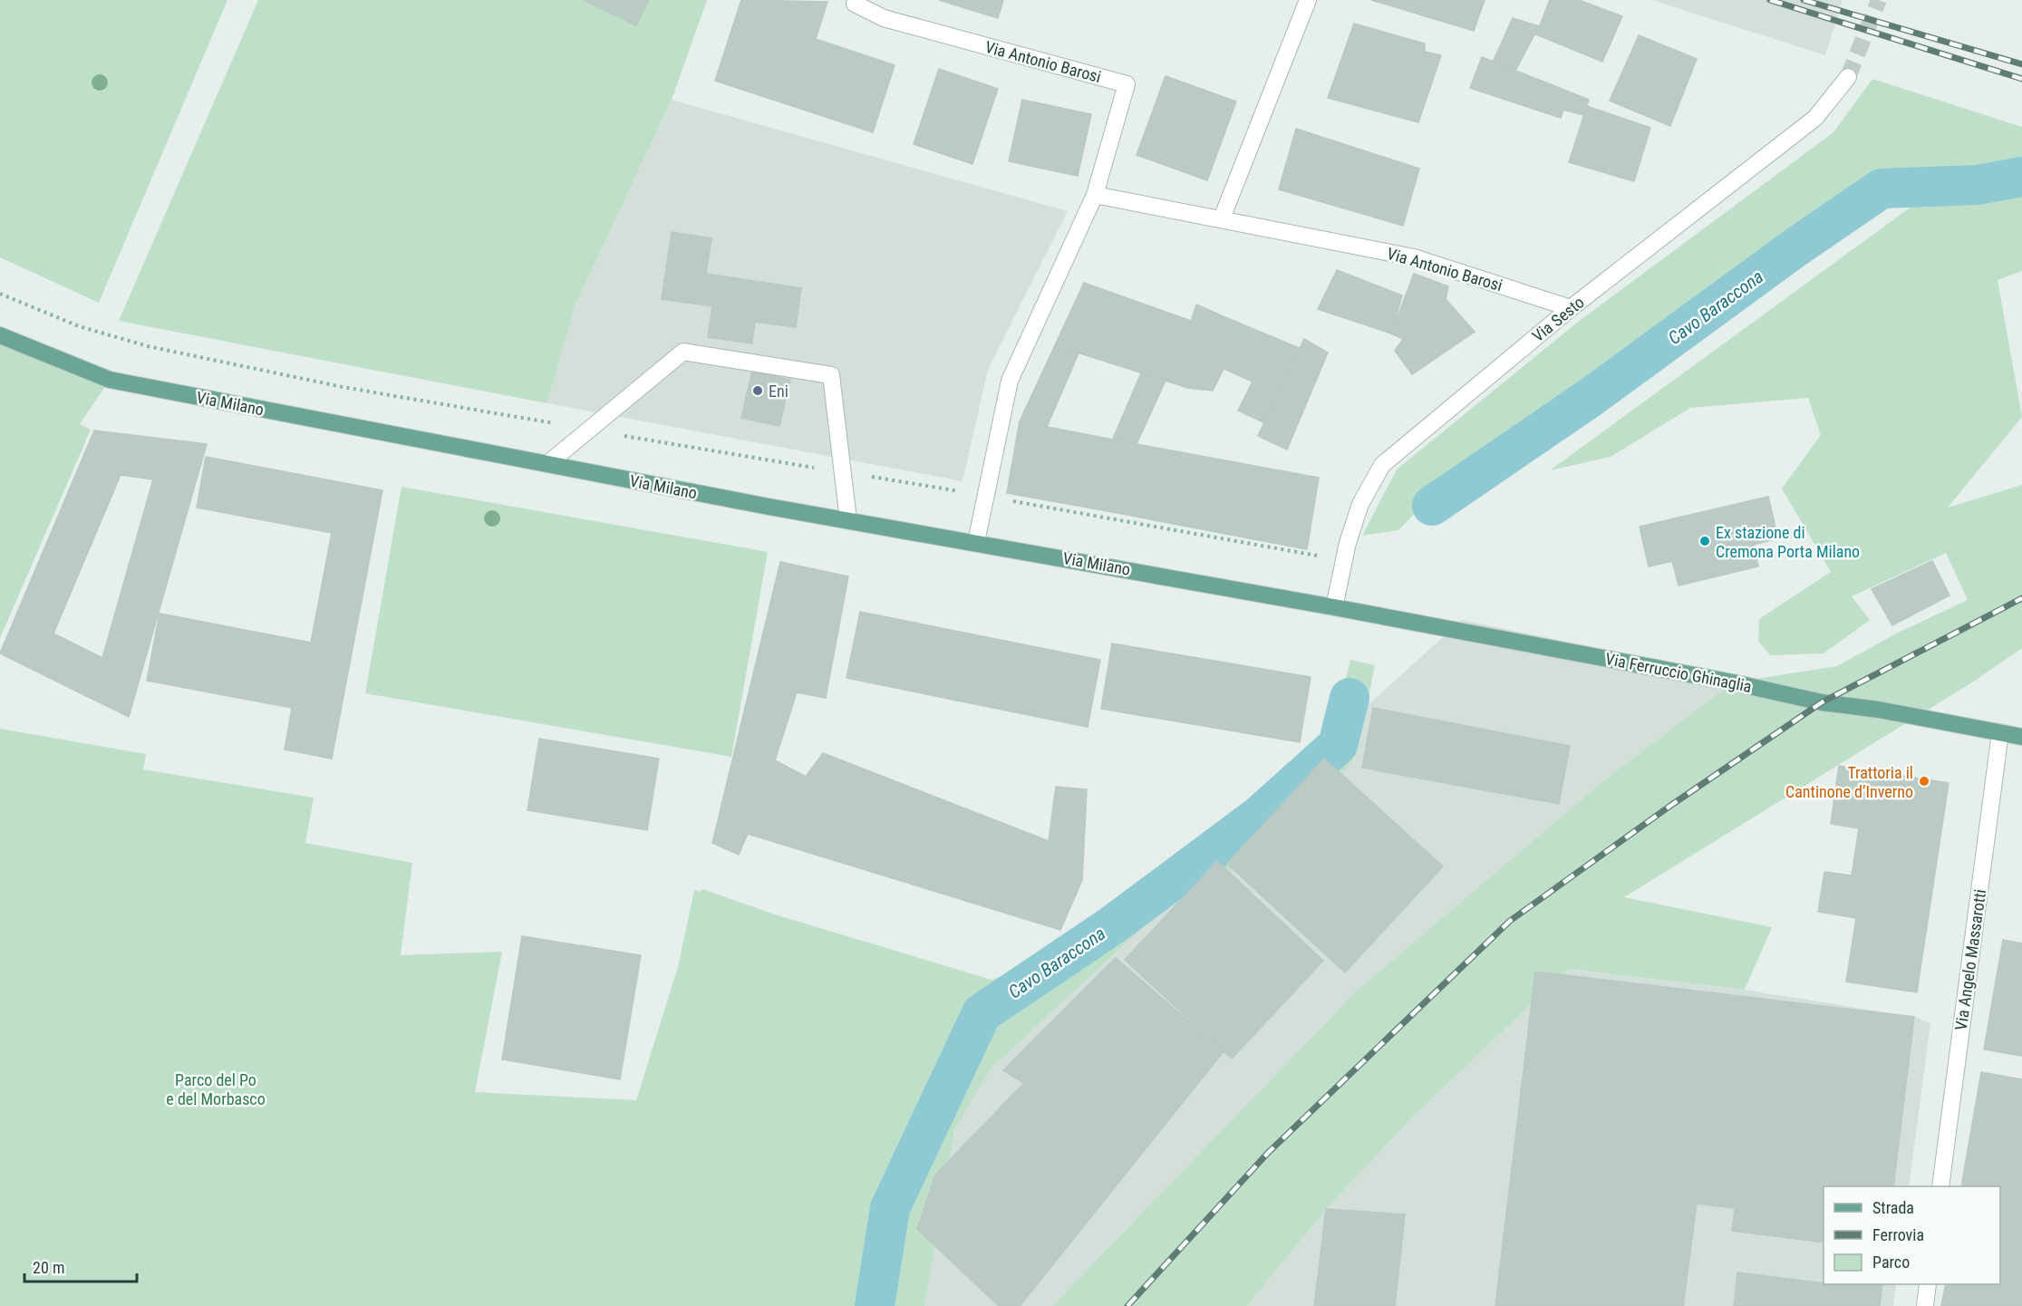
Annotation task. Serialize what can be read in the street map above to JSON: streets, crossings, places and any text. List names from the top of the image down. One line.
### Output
{"streets":{"main road":["Via Milano","Via Ferruccio Ghinaglia"],"street":["Via Antonio Barosi","Via Sesto","Via Angelo Massarotti"]},"crossings":[["Via Antonio Barosi","Via Sesto"],["Via Antonio Barosi","Via Milano"],["Via Sesto","Via Milano"],["Via Sesto","Via Ferruccio Ghinaglia"],["Via Milano","Via Ferruccio Ghinaglia"],["Via Ferruccio Ghinaglia","Via Angelo Massarotti"]],"water":["Cavo Baraccona"],"parks":["Parco del Po e del Morbasco"],"places":["Eni","Ex stazione di Cremona Porta Milano","Trattoria il Cantinone d’Inverno"],"legend":["Strada","Ferrovia","Parco"],"scale_bar":"20 m"}
